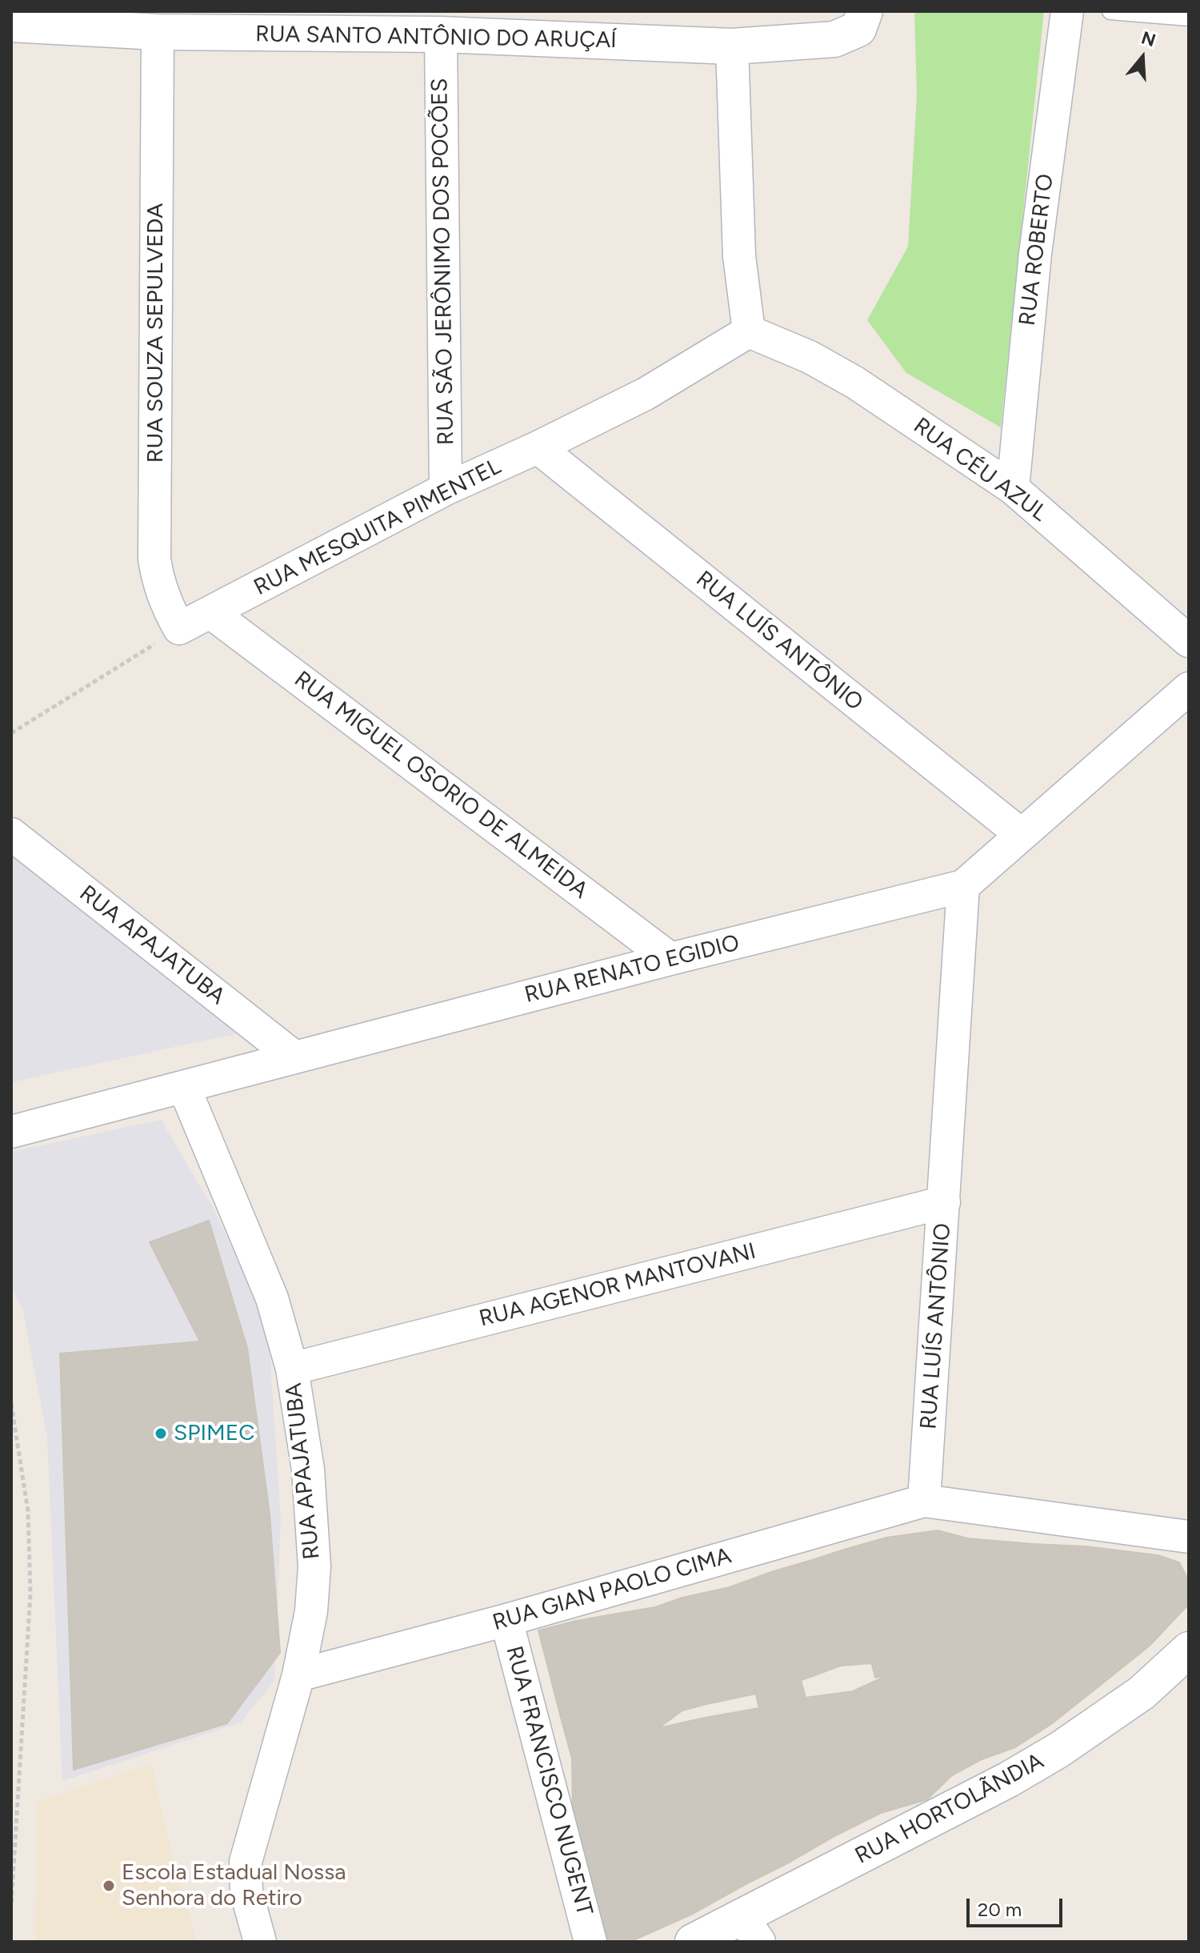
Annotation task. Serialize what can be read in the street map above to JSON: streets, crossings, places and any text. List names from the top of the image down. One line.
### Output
{"streets":{"street":["RUA SANTO ANTÔNIO DO ARUÇAÍ","RUA ROBERTO","RUA SÃO JERÔNIMO DOS POCÕES","RUA SOUZA SEPULVEDA","RUA CÉU AZUL","RUA MESQUITA PIMENTEL","RUA LUÍS ANTÔNIO","RUA MIGUEL OSORIO DE ALMEIDA","RUA APAJATUBA","RUA RENATO EGIDIO","RUA AGENOR MANTOVANI","RUA GIAN PAOLO CIMA","RUA FRANCISCO NUGENT","RUA HORTOLÃNDIA"]},"crossings":[["RUA SANTO ANTÔNIO DO ARUÇAÍ","RUA SÃO JERÔNIMO DOS POCÕES"],["RUA SANTO ANTÔNIO DO ARUÇAÍ","RUA SOUZA SEPULVEDA"],["RUA ROBERTO","RUA CÉU AZUL"],["RUA SÃO JERÔNIMO DOS POCÕES","RUA MESQUITA PIMENTEL"],["RUA SOUZA SEPULVEDA","RUA MESQUITA PIMENTEL"],["RUA CÉU AZUL","RUA MESQUITA PIMENTEL"],["RUA MESQUITA PIMENTEL","RUA LUÍS ANTÔNIO"],["RUA MESQUITA PIMENTEL","RUA MIGUEL OSORIO DE ALMEIDA"],["RUA LUÍS ANTÔNIO","RUA RENATO EGIDIO"],["RUA LUÍS ANTÔNIO","RUA AGENOR MANTOVANI"],["RUA LUÍS ANTÔNIO","RUA GIAN PAOLO CIMA"],["RUA MIGUEL OSORIO DE ALMEIDA","RUA RENATO EGIDIO"],["RUA APAJATUBA","RUA RENATO EGIDIO"],["RUA APAJATUBA","RUA AGENOR MANTOVANI"],["RUA APAJATUBA","RUA GIAN PAOLO CIMA"],["RUA GIAN PAOLO CIMA","RUA FRANCISCO NUGENT"]],"places":["SPIMEC","Escola Estadual Nossa Senhora do Retiro"],"scale_bar":"20 m","north":"top"}
